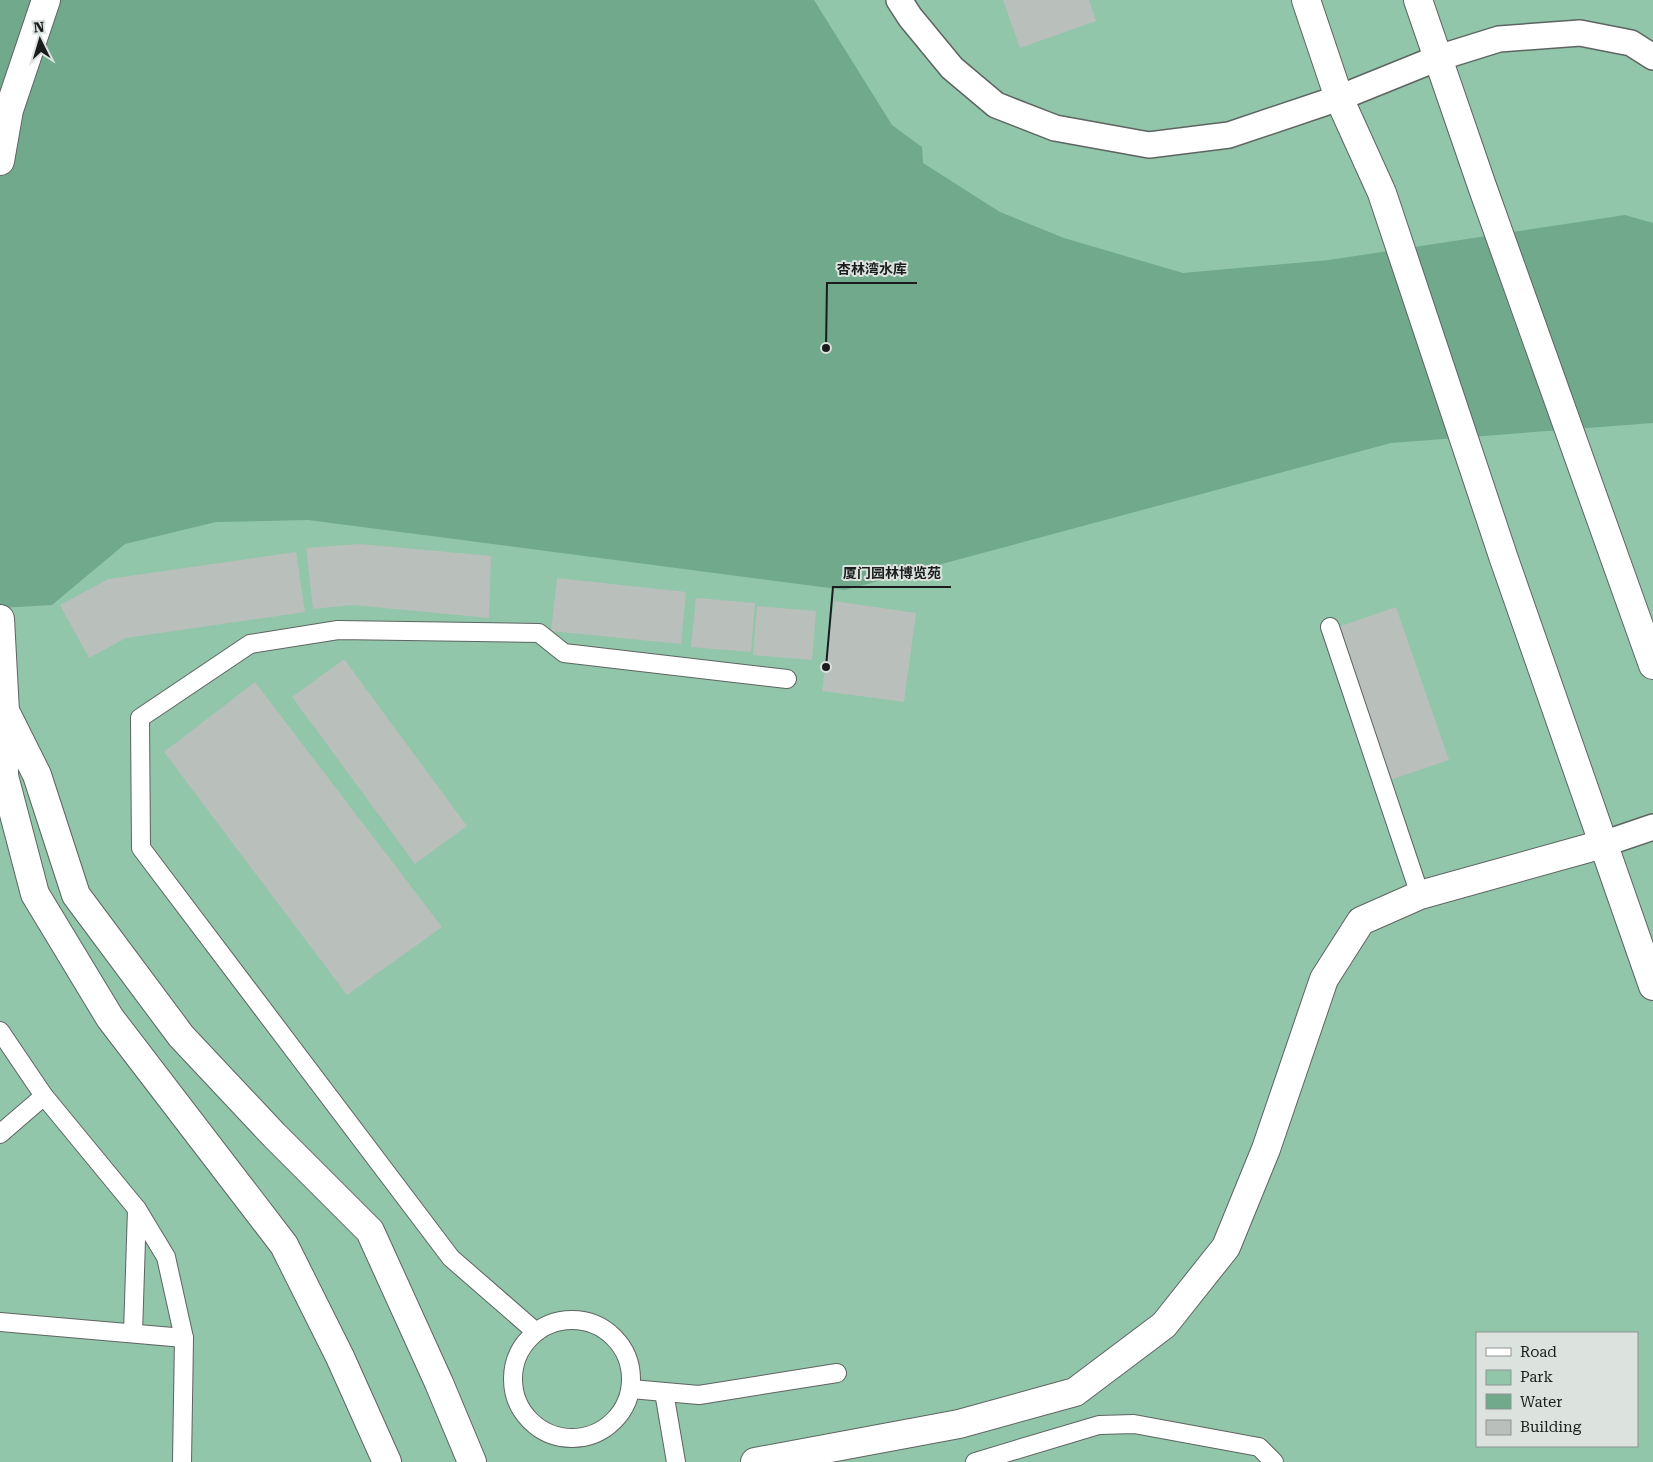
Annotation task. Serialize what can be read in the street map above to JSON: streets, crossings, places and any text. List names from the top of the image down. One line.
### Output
{"places":["杏林湾水库","厦门园林博览苑"],"legend":["Road","Park","Water","Building"],"north":"top"}
